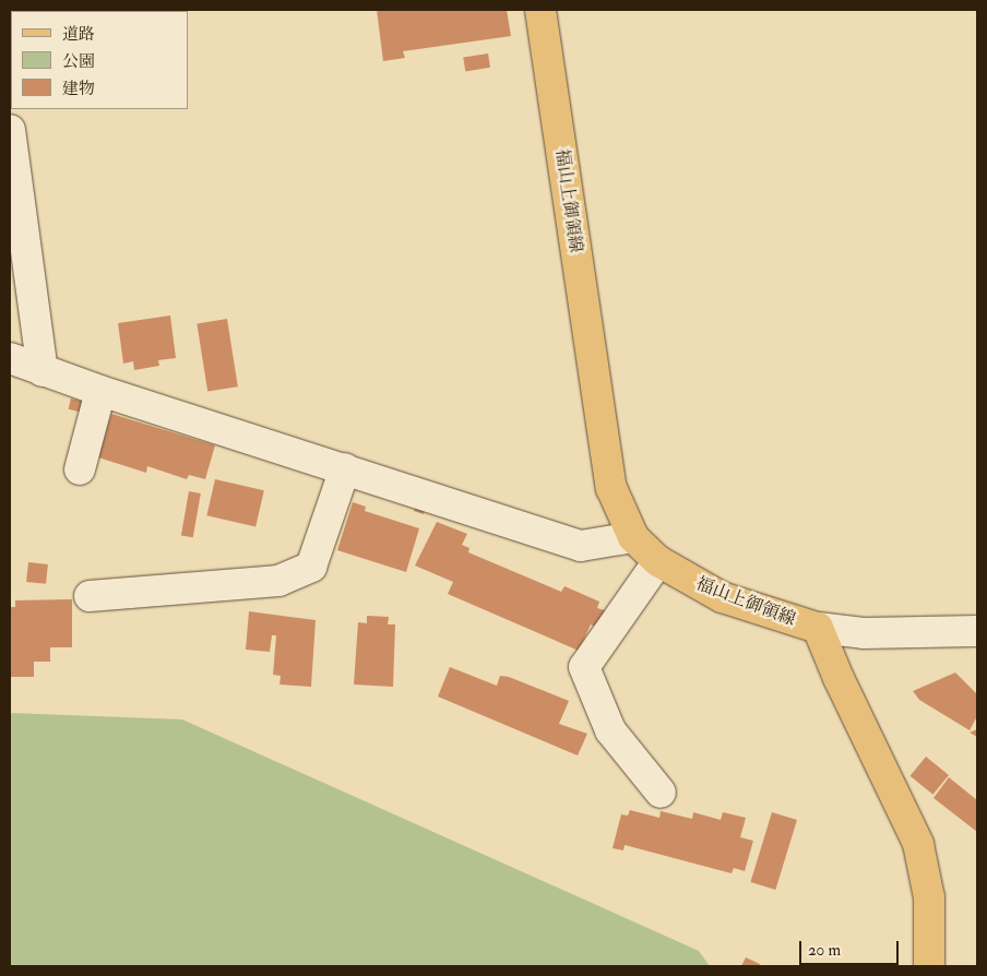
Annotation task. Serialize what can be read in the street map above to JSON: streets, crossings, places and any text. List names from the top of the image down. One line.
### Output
{"streets":{"main road":["福山上御領線"]},"legend":["道路","公園","建物"],"scale_bar":"20 m"}
